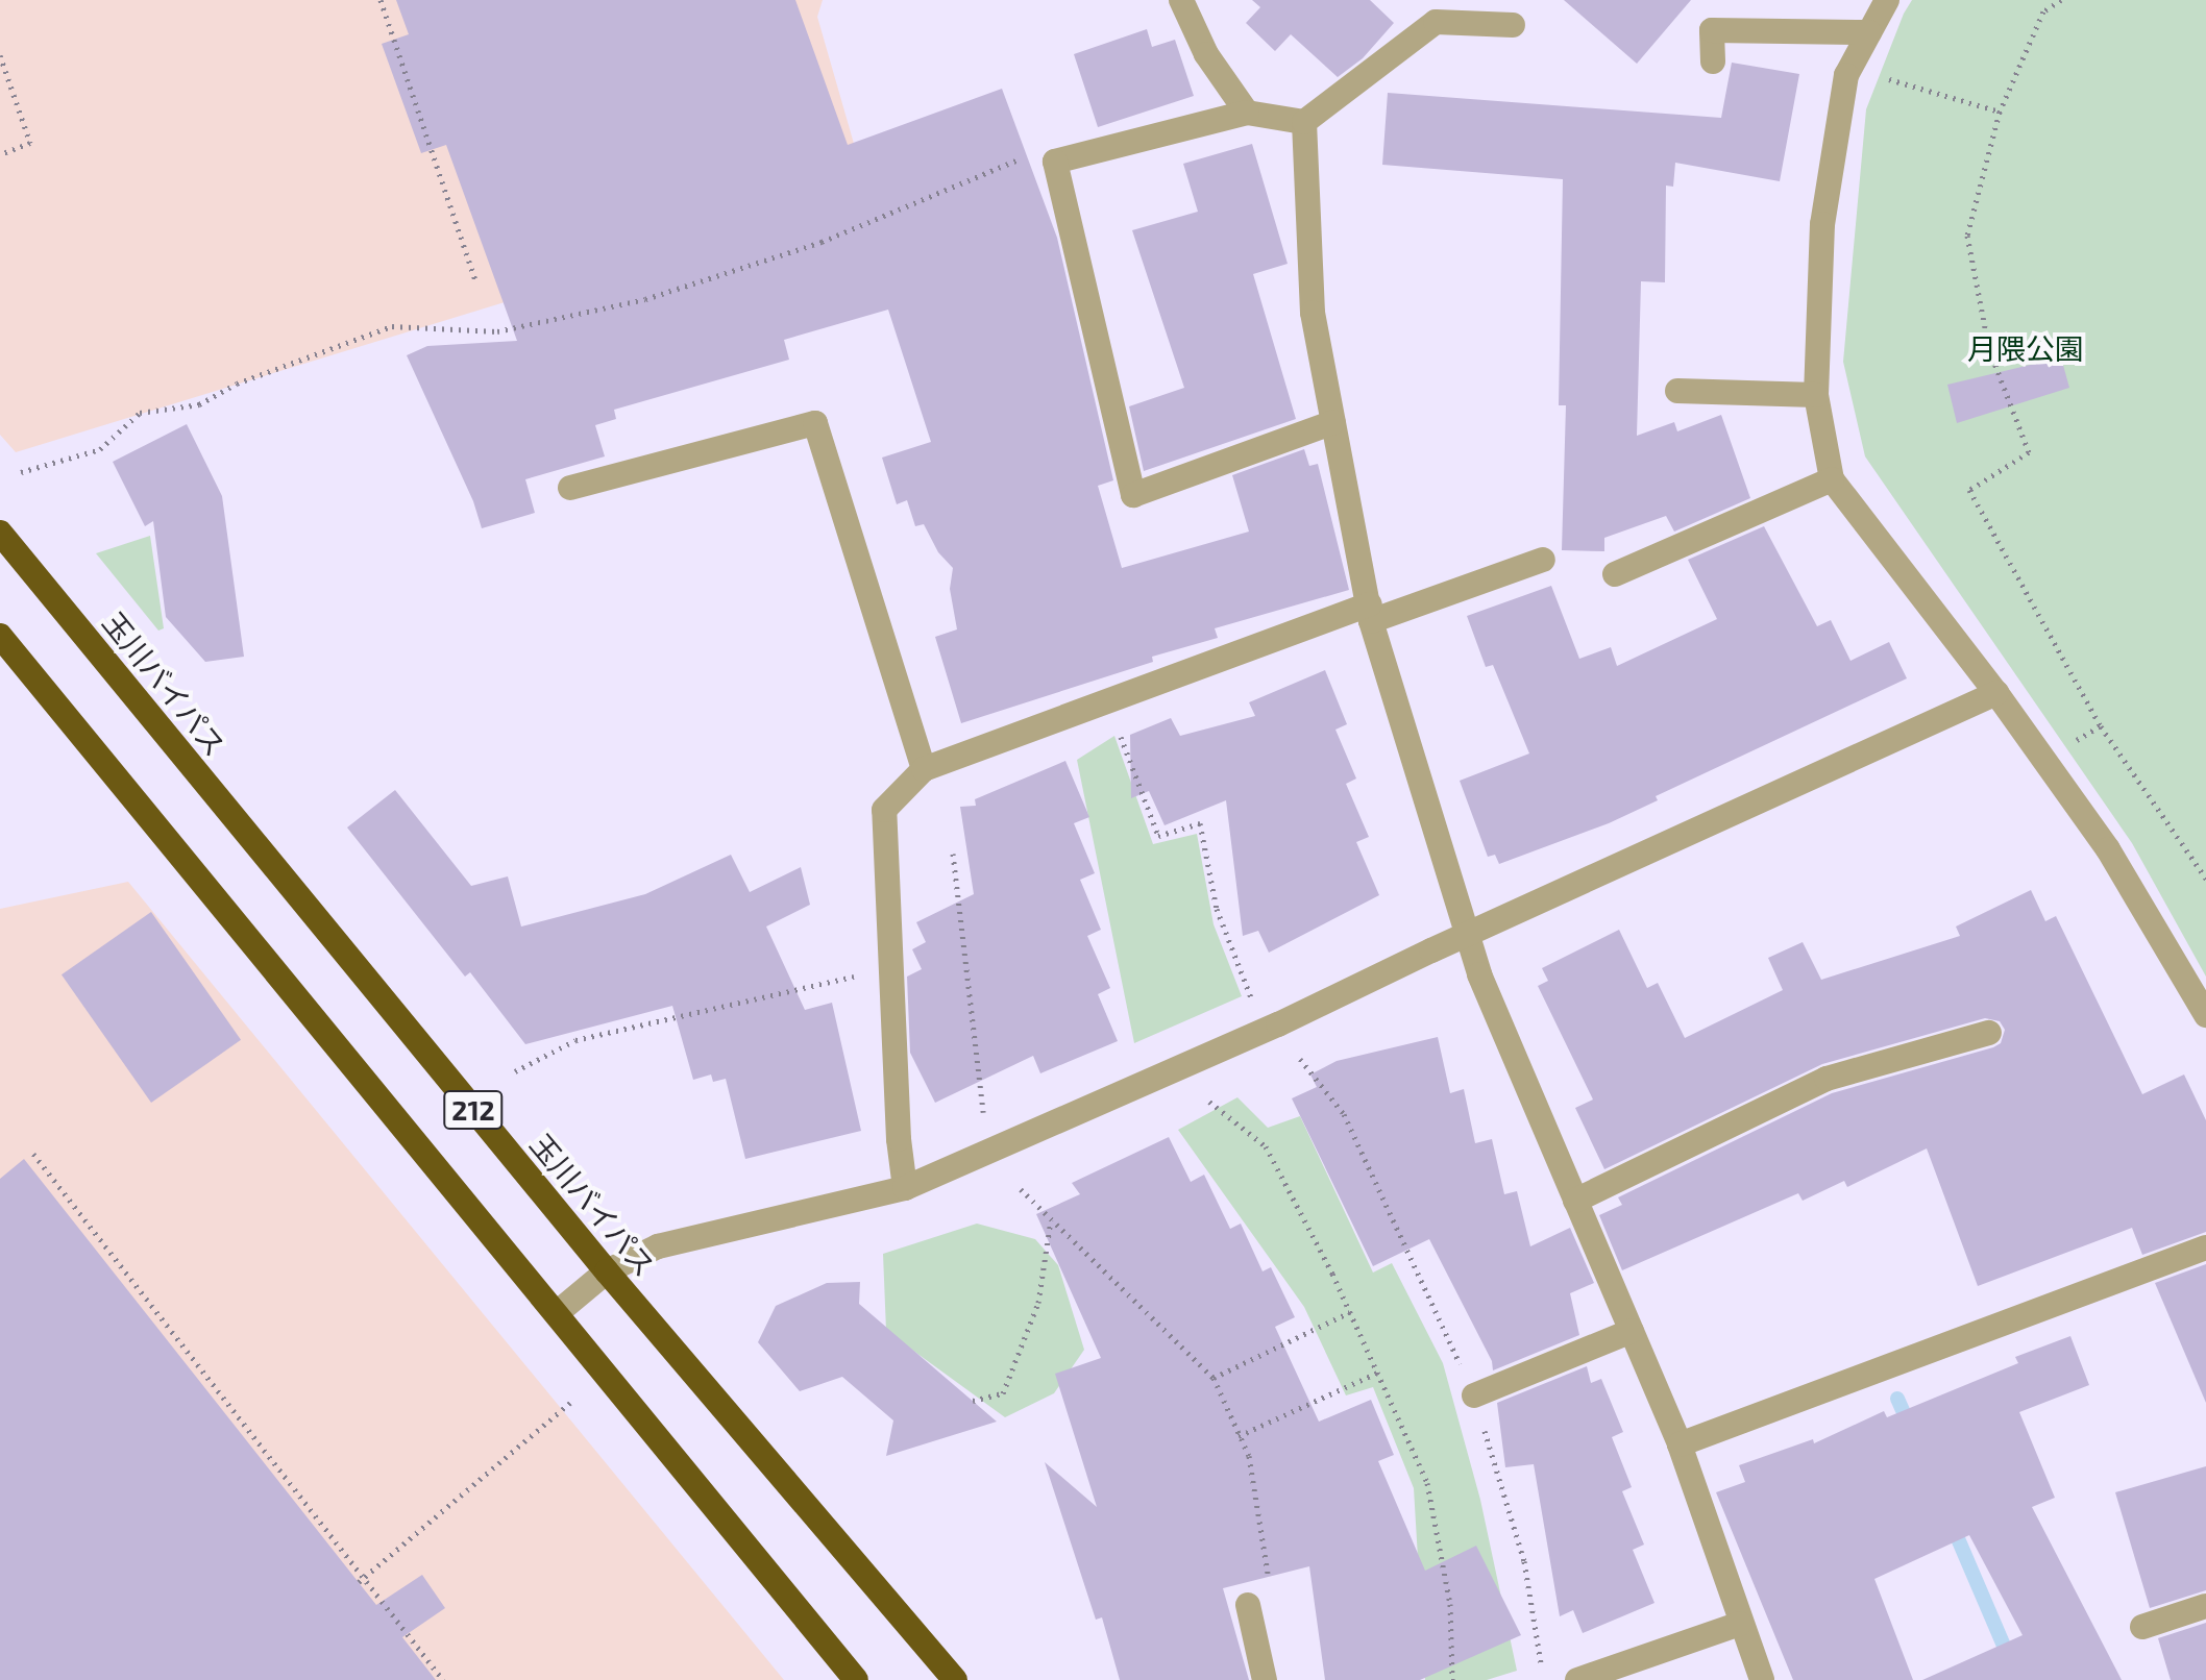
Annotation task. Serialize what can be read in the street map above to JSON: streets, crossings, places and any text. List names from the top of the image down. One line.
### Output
{"streets":{"highway":["玉川バイパス","212"]},"parks":["月隈公園"]}
